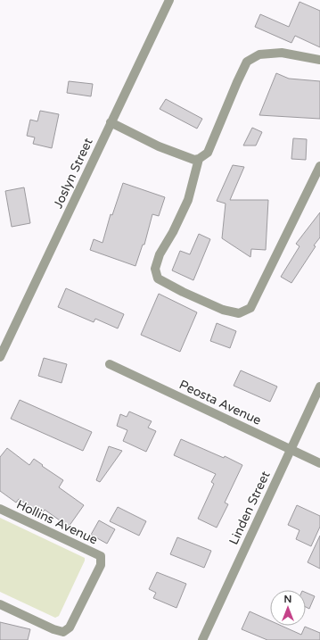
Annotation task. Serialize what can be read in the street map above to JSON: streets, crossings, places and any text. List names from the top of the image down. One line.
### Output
{"streets":{"street":["Joslyn Street","Peosta Avenue","Linden Street","Hollins Avenue"]},"crossings":[["Peosta Avenue","Linden Street"]],"north":"top"}
